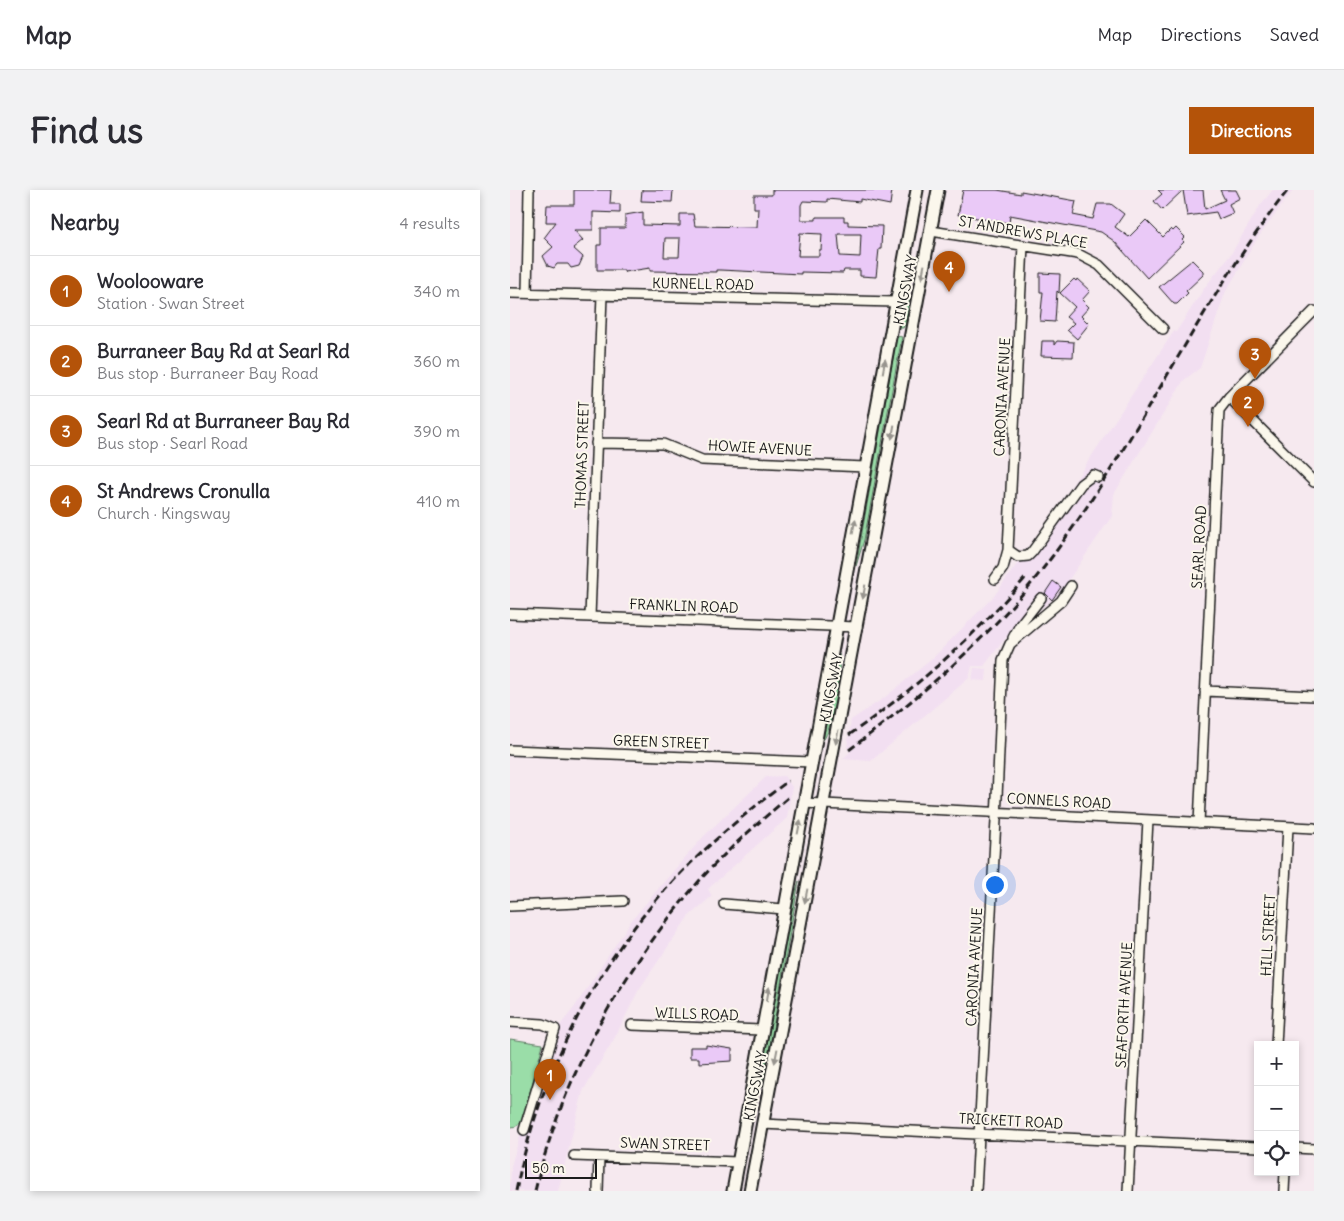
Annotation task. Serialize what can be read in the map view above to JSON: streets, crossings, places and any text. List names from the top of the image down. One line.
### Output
{"streets":{"main road":["ST ANDREWS PLACE","KINGSWAY","SWAN STREET"],"street":["KURNELL ROAD","CARONIA AVENUE","HOWIE AVENUE","THOMAS STREET","SEARL ROAD","FRANKLIN ROAD","GREEN STREET","CONNELS ROAD","HILL STREET","SEAFORTH AVENUE","WILLS ROAD","TRICKETT ROAD"]},"crossings":[["ST ANDREWS PLACE","KINGSWAY"],["ST ANDREWS PLACE","CARONIA AVENUE"],["KURNELL ROAD","KINGSWAY"],["KURNELL ROAD","THOMAS STREET"],["KINGSWAY","HOWIE AVENUE"],["KINGSWAY","FRANKLIN ROAD"],["KINGSWAY","GREEN STREET"],["KINGSWAY","CONNELS ROAD"],["KINGSWAY","WILLS ROAD"],["KINGSWAY","TRICKETT ROAD"],["KINGSWAY","SWAN STREET"],["CARONIA AVENUE","CONNELS ROAD"],["CARONIA AVENUE","TRICKETT ROAD"],["HOWIE AVENUE","THOMAS STREET"],["THOMAS STREET","FRANKLIN ROAD"],["SEARL ROAD","CONNELS ROAD"],["CONNELS ROAD","HILL STREET"],["CONNELS ROAD","SEAFORTH AVENUE"],["SEAFORTH AVENUE","TRICKETT ROAD"]],"scale_bar":"50 m","page":{"header":"Map","nav":["Map","Directions","Saved"],"buttons":"Directions","title":"Find us","heading":["Nearby","4 results"],"pins":["4","3","2","1"],"list":[{"mark":"1","name":"Woolooware","note":"Station · Swan Street","value":"340 m"},{"mark":"2","name":"Burraneer Bay Rd at Searl Rd","note":"Bus stop · Burraneer Bay Road","value":"360 m"},{"mark":"3","name":"Searl Rd at Burraneer Bay Rd","note":"Bus stop · Searl Road","value":"390 m"},{"mark":"4","name":"St Andrews Cronulla","note":"Church · Kingsway","value":"410 m"}],"map_buttons":["+","−"],"scale":"50 m"}}
